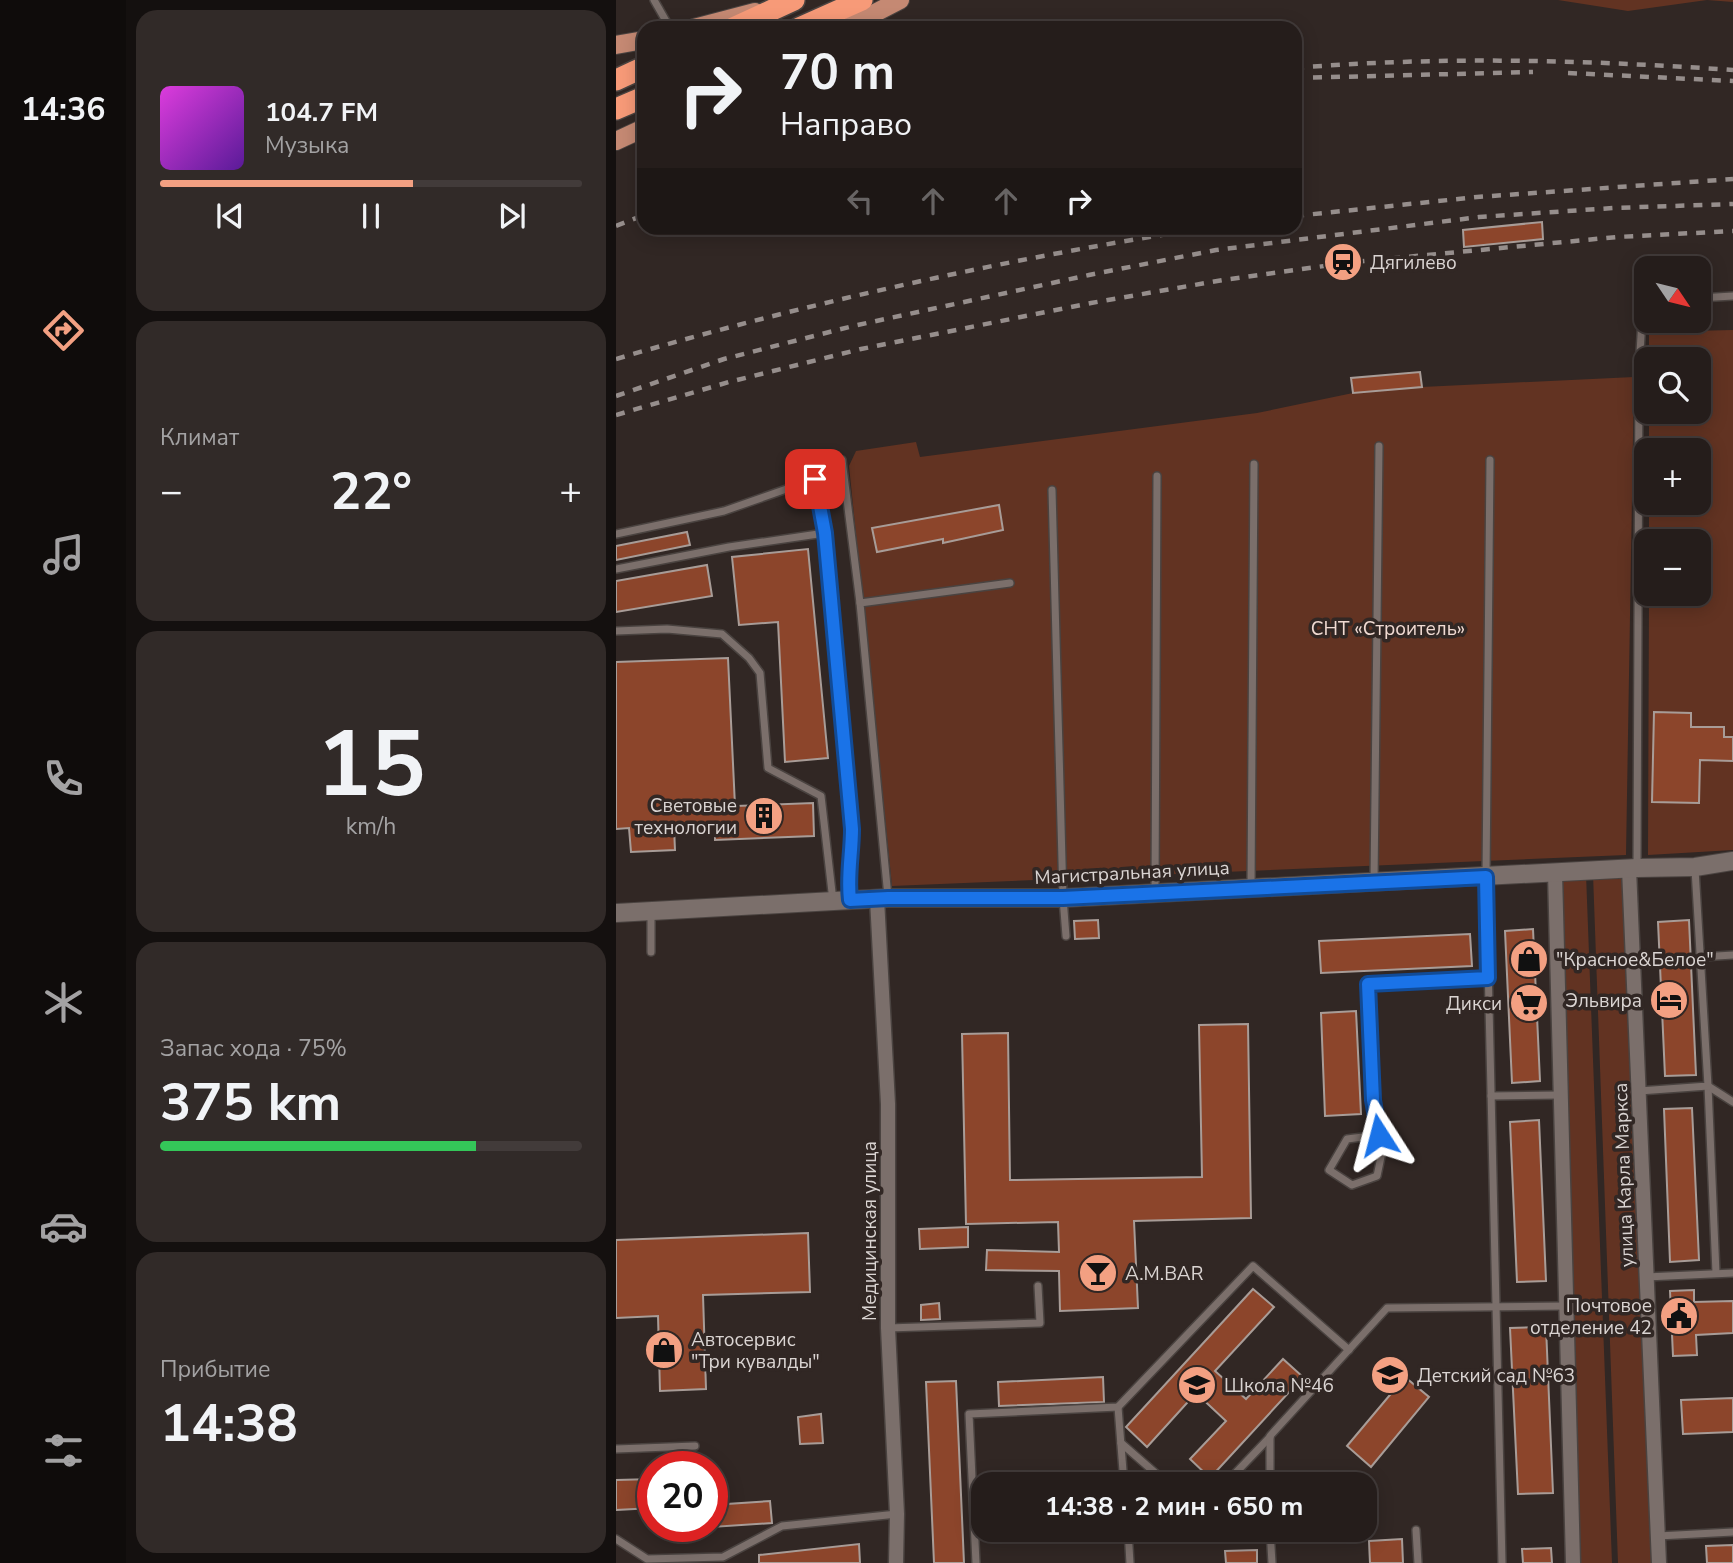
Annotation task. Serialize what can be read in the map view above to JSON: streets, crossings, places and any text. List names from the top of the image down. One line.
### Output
{"streets":{"street":["Магистральная улица","улица Карла Маркса","Медицинская улица"]},"crossings":[["Магистральная улица","улица Карла Маркса"],["Магистральная улица","Медицинская улица"]],"parks":["СНТ «Строитель»"],"places":{"station":["Дягилево"],"building":["Световые технологии"],"shop":["\"Красное&Белое\"","Автосервис \"Три кувалды\""],"hotel":["Эльвира"],"supermarket":["Дикси"],"bar":["А.М.BAR"],"public building":["Почтовое отделение 42"],"school or university":["Детский сад №63","Школа №46"]},"north":"bottom right","page":{"tabs":"14:36","turn":["70 m","Направо"],"song":["104.7 FM","Музыка"],"map_buttons":["+","−"],"tile":["Климат",["15","km/h"],["Запас хода · 75%","375 km"],["Прибытие","14:38"]],"heat":["−","22°","+"],"limit":"20","trip":"14:38 · 2 мин · 650 m"}}
